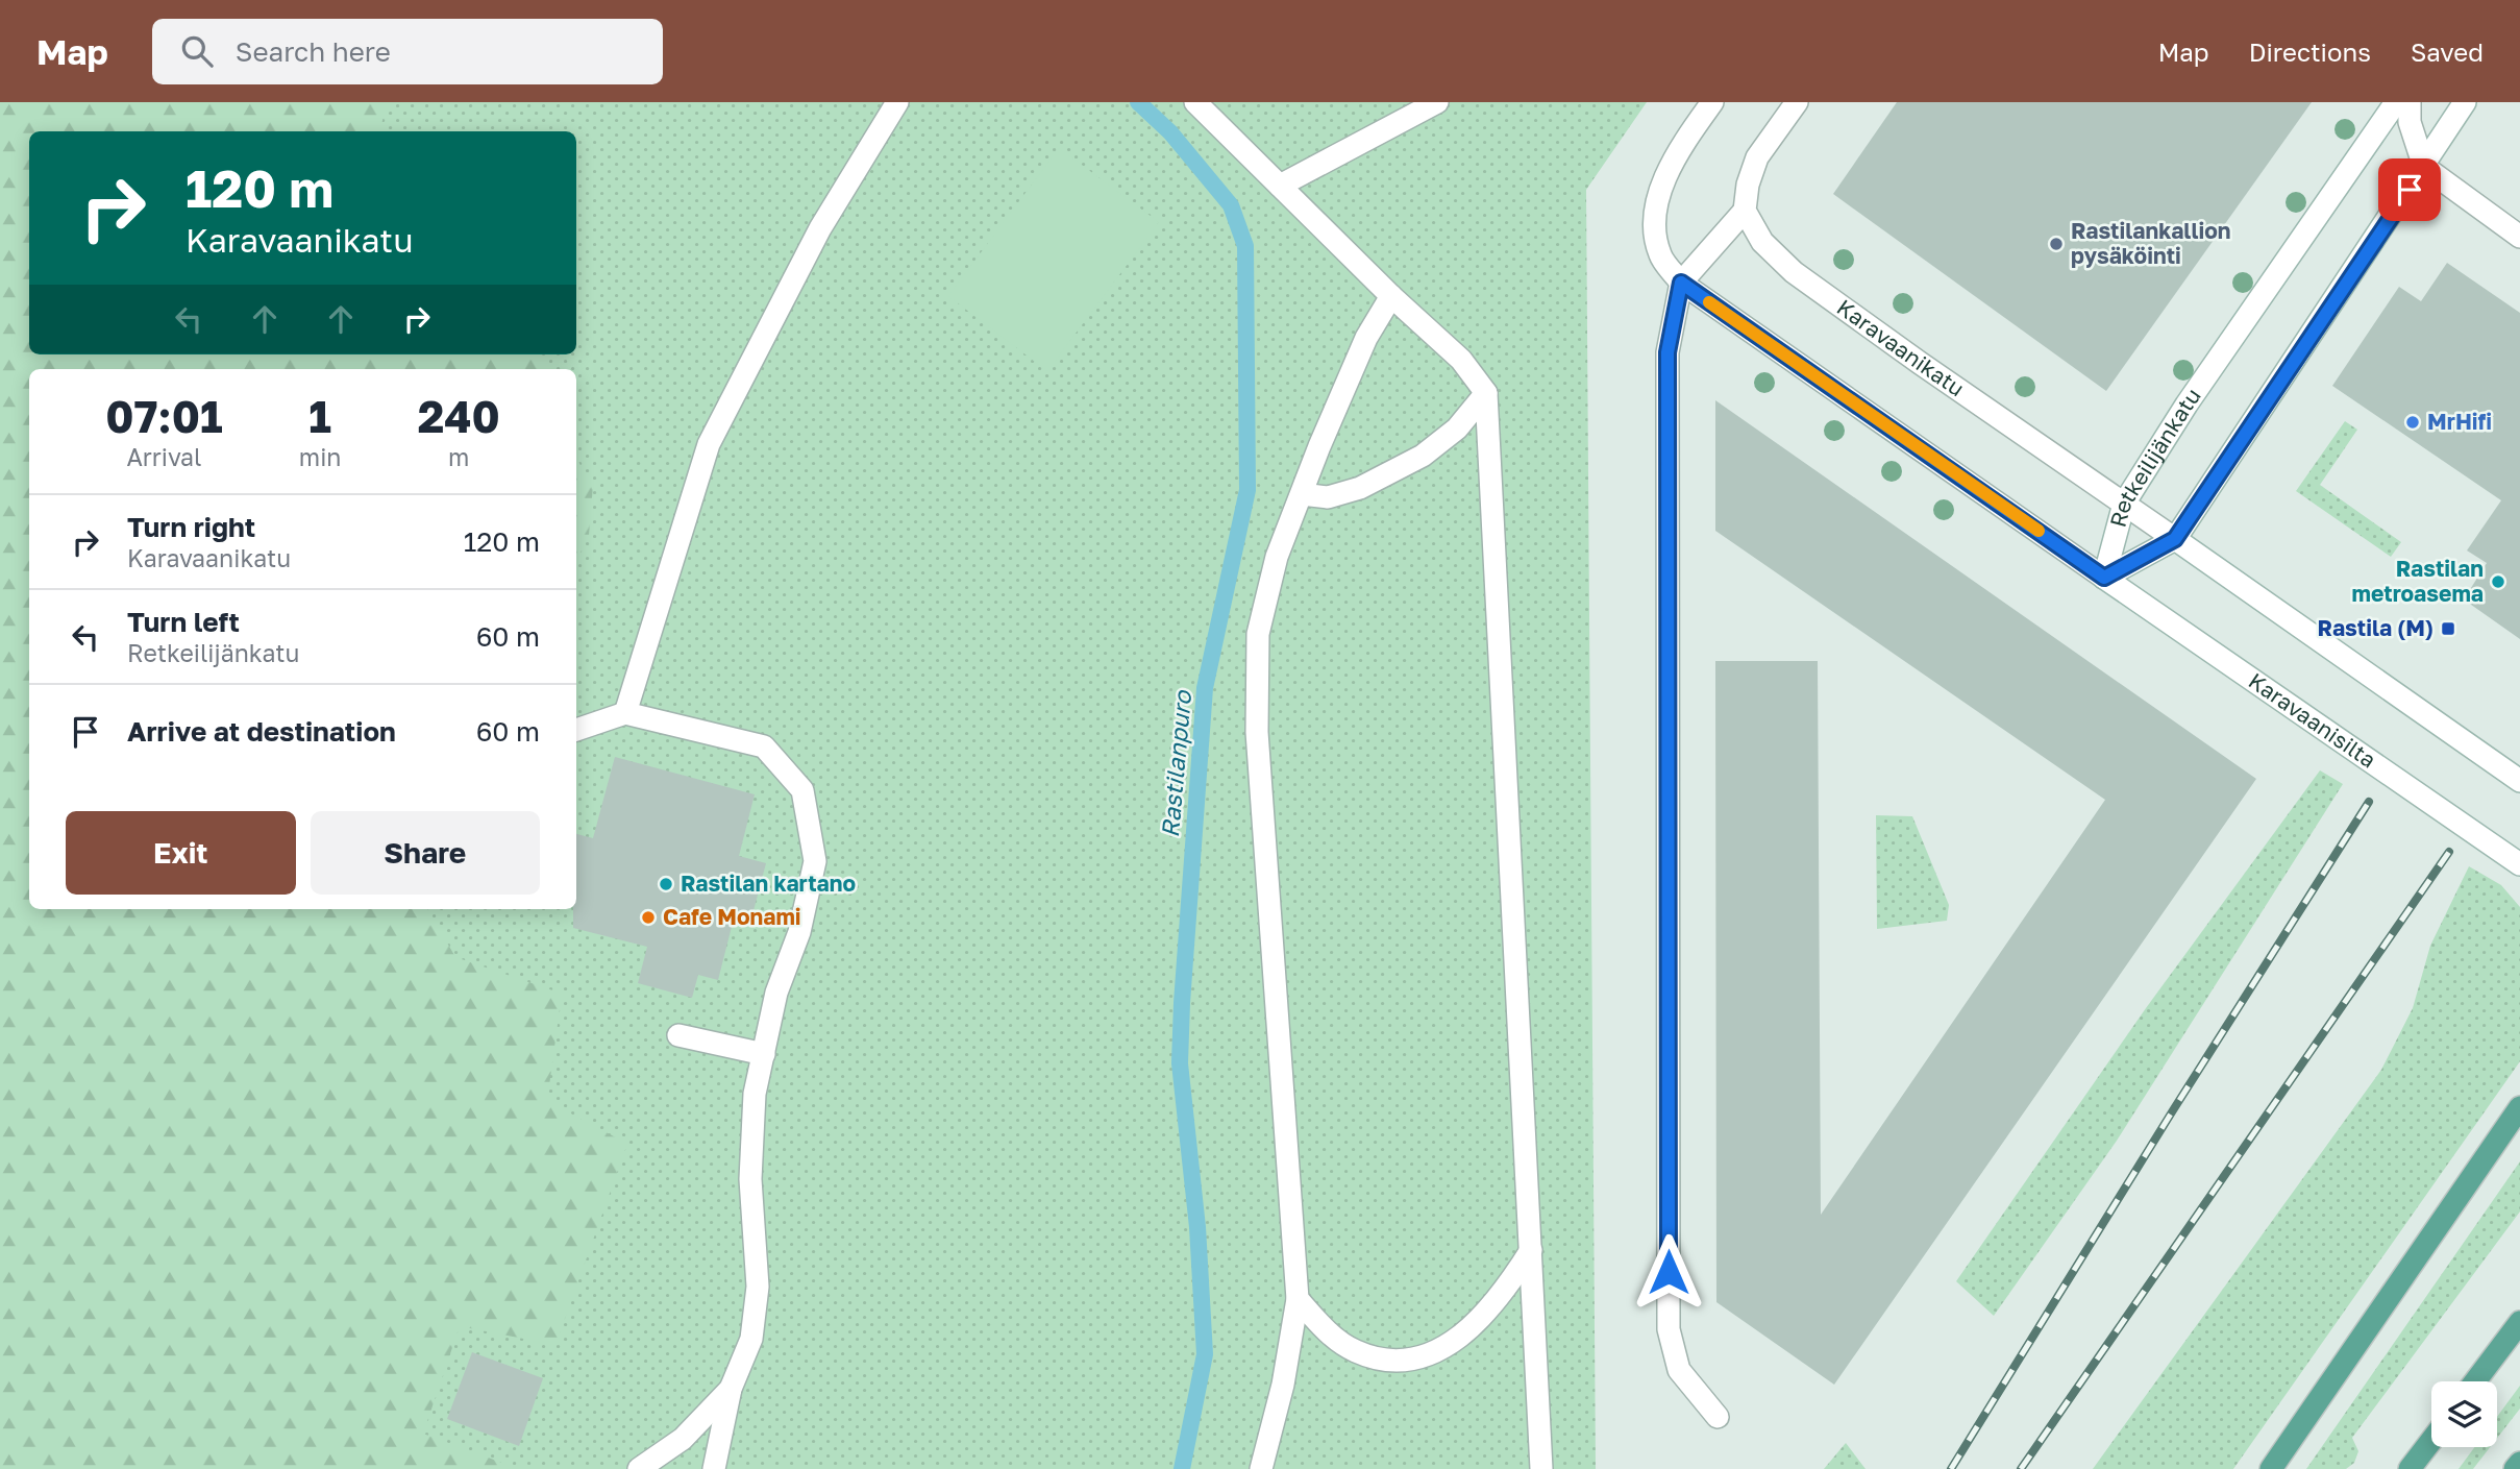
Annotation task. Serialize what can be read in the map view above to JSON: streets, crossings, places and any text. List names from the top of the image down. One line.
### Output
{"streets":{"street":["Karavaanikatu","Retkeilijänkatu","Karavaanisilta"]},"crossings":[["Karavaanikatu","Retkeilijänkatu"],["Retkeilijänkatu","Karavaanisilta"]],"water":["Rastilanpuro"],"places":{"other":["Rastilankallion pysäköinti","MrHifi","Rastilan metroasema","Rastilan kartano","Cafe Monami"],"transit":["Rastila (M)"]},"page":{"header":"Map","search":"Search here","nav":["Map","Directions","Saved"],"turn":["120 m","Karavaanikatu"],"eta":["07:01","Arrival","1","min","240","m"],"list":[{"name":"Turn right","note":"Karavaanikatu","value":"120 m"},{"name":"Turn left","note":"Retkeilijänkatu","value":"60 m"},{"name":"Arrive at destination","value":"60 m"}],"buttons":["Exit","Share"]}}
